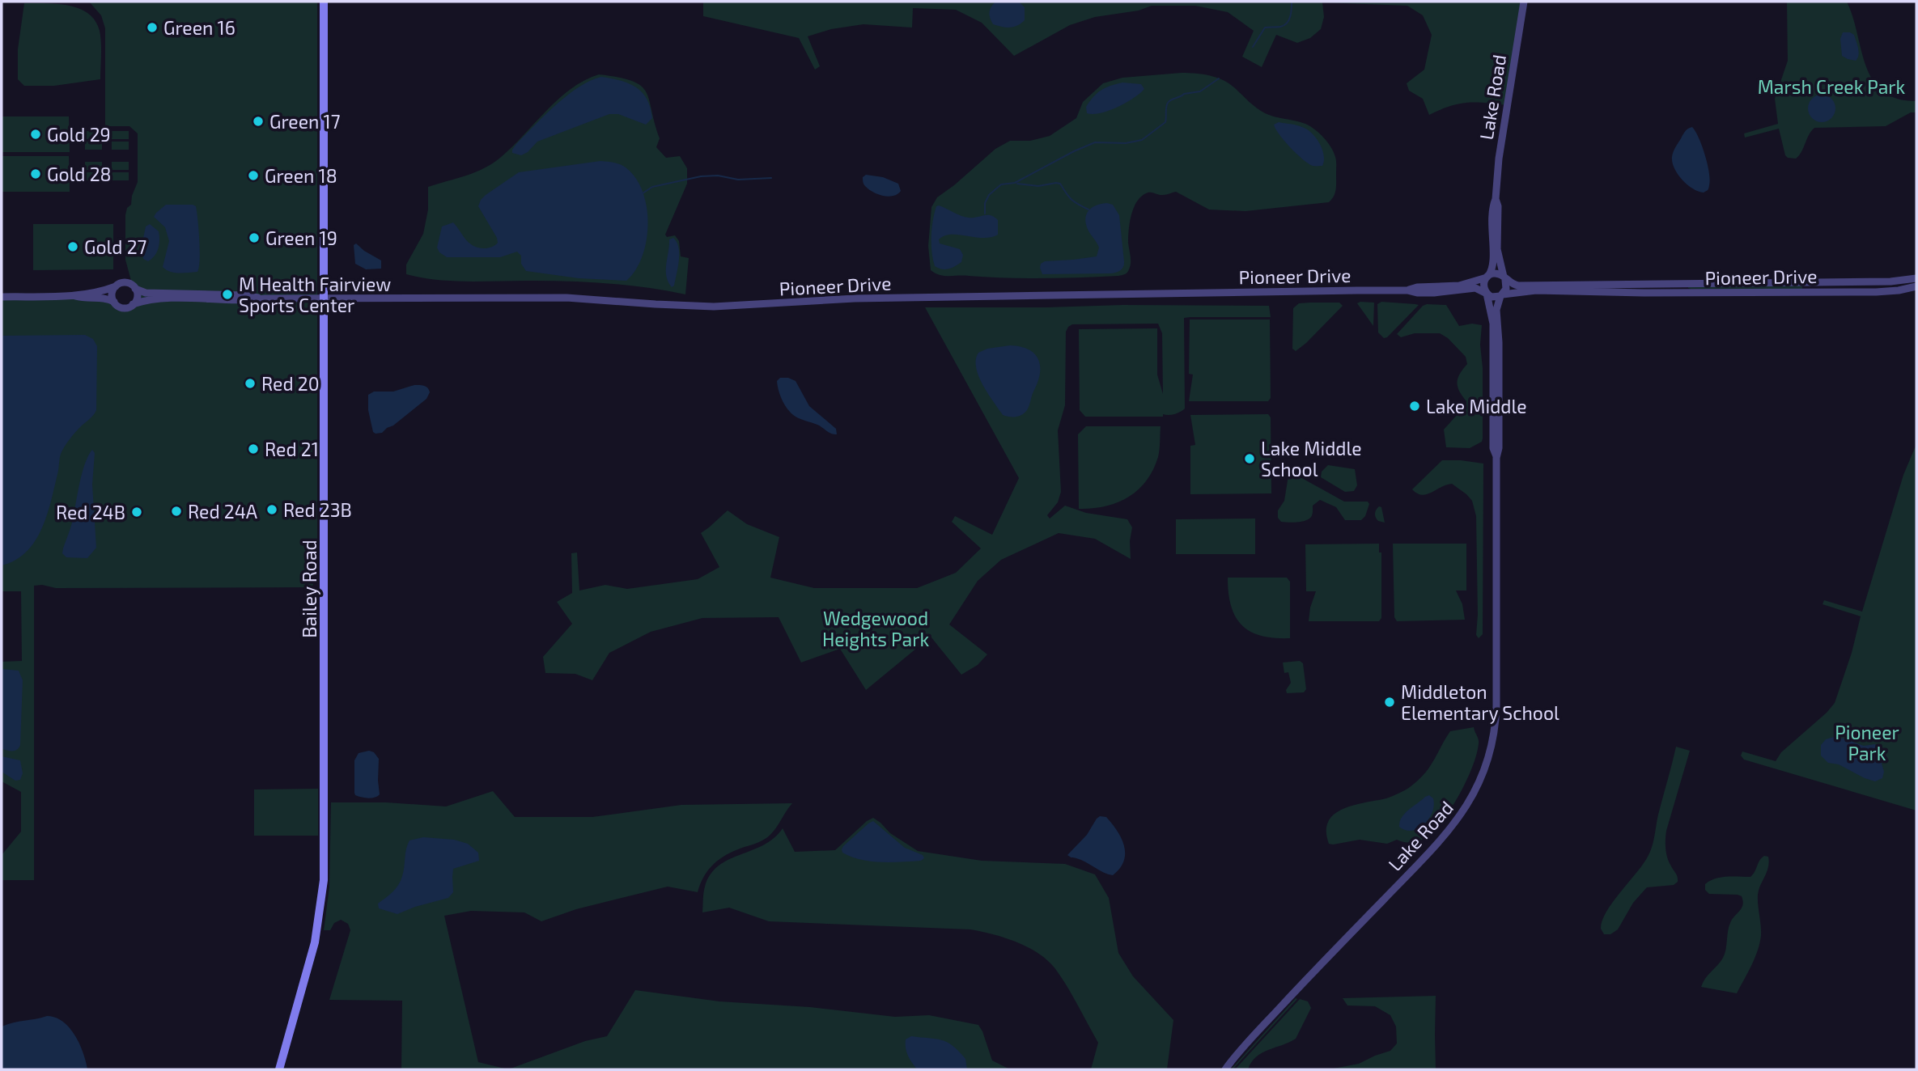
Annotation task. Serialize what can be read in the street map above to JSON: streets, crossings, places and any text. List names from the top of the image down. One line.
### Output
{"streets":{"main road":["Bailey Road"],"street":["Lake Road","Pioneer Drive"]},"crossings":[["Lake Road","Pioneer Drive"],["Pioneer Drive","Bailey Road"]],"parks":["Marsh Creek Park","Wedgewood Heights Park","Pioneer Park"],"places":["Green 16","Green 17","Gold 29","Gold 28","Green 18","Green 19","Gold 27","M Health Fairview Sports Center","Red 20","Lake Middle","Red 21","Lake Middle School","Red 23B","Red 24A","Red 24B","Middleton Elementary School"]}
